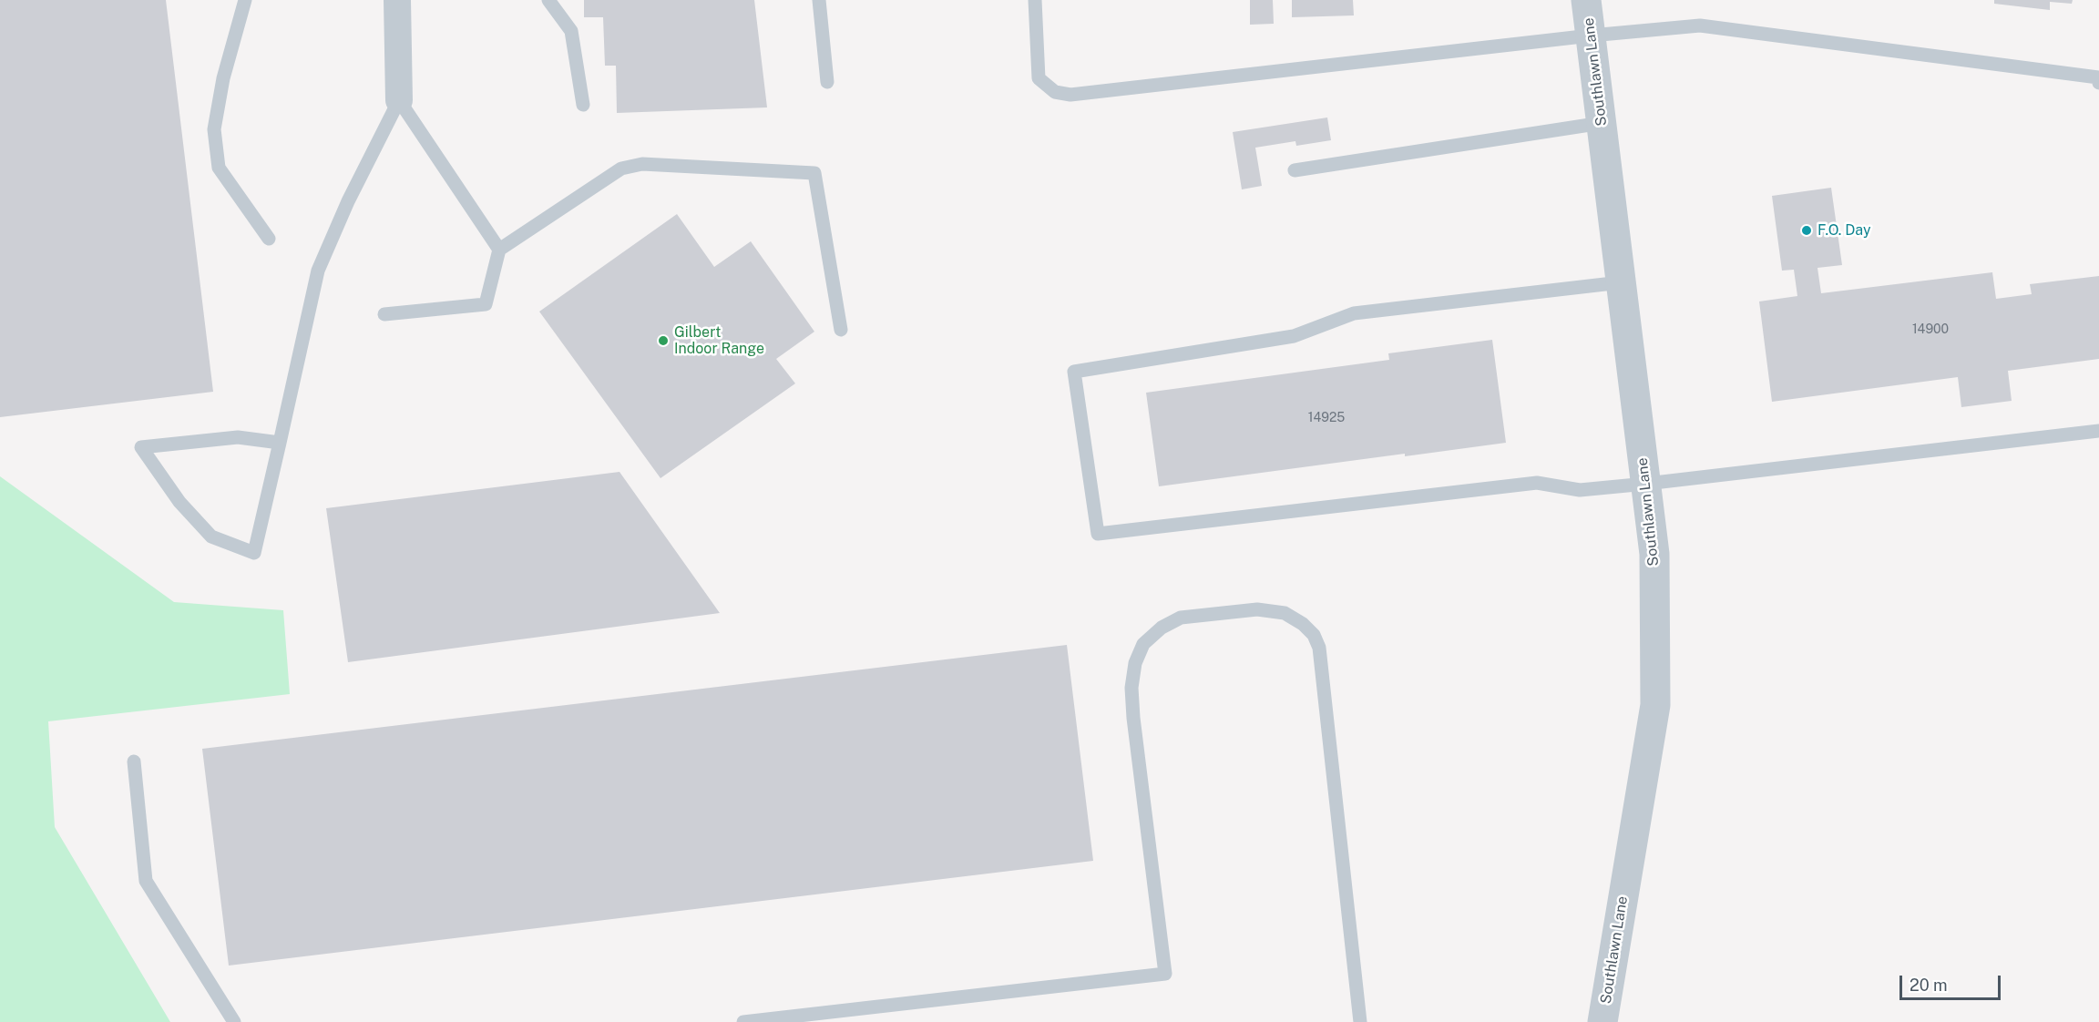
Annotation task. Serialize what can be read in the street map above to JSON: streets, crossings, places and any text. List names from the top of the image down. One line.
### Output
{"streets":{"street":["Southlawn Lane"]},"places":["F.O. Day","Gilbert Indoor Range"],"house_numbers":["14900","14925"],"scale_bar":"20 m"}
